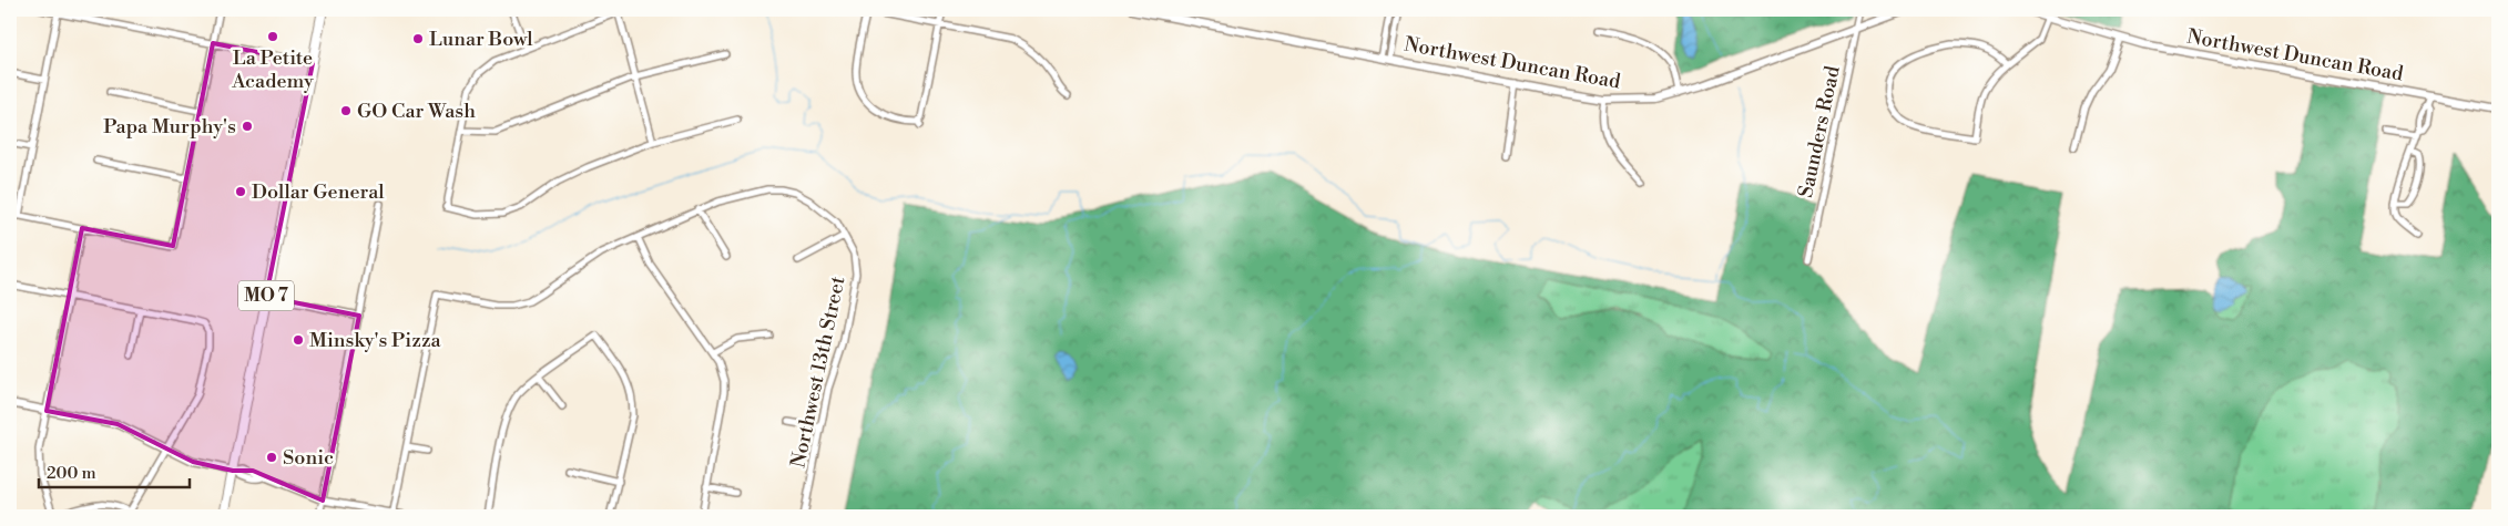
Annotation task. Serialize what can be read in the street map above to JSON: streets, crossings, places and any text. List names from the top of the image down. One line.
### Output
{"streets":{"main road":["MO 7"],"street":["Northwest Duncan Road","Saunders Road","Northwest 13th Street"]},"crossings":[["Northwest Duncan Road","Saunders Road"]],"places":["La Petite Academy","Lunar Bowl","GO Car Wash","Papa Murphy's","Dollar General","Minsky's Pizza","Sonic"],"scale_bar":"200 m"}
